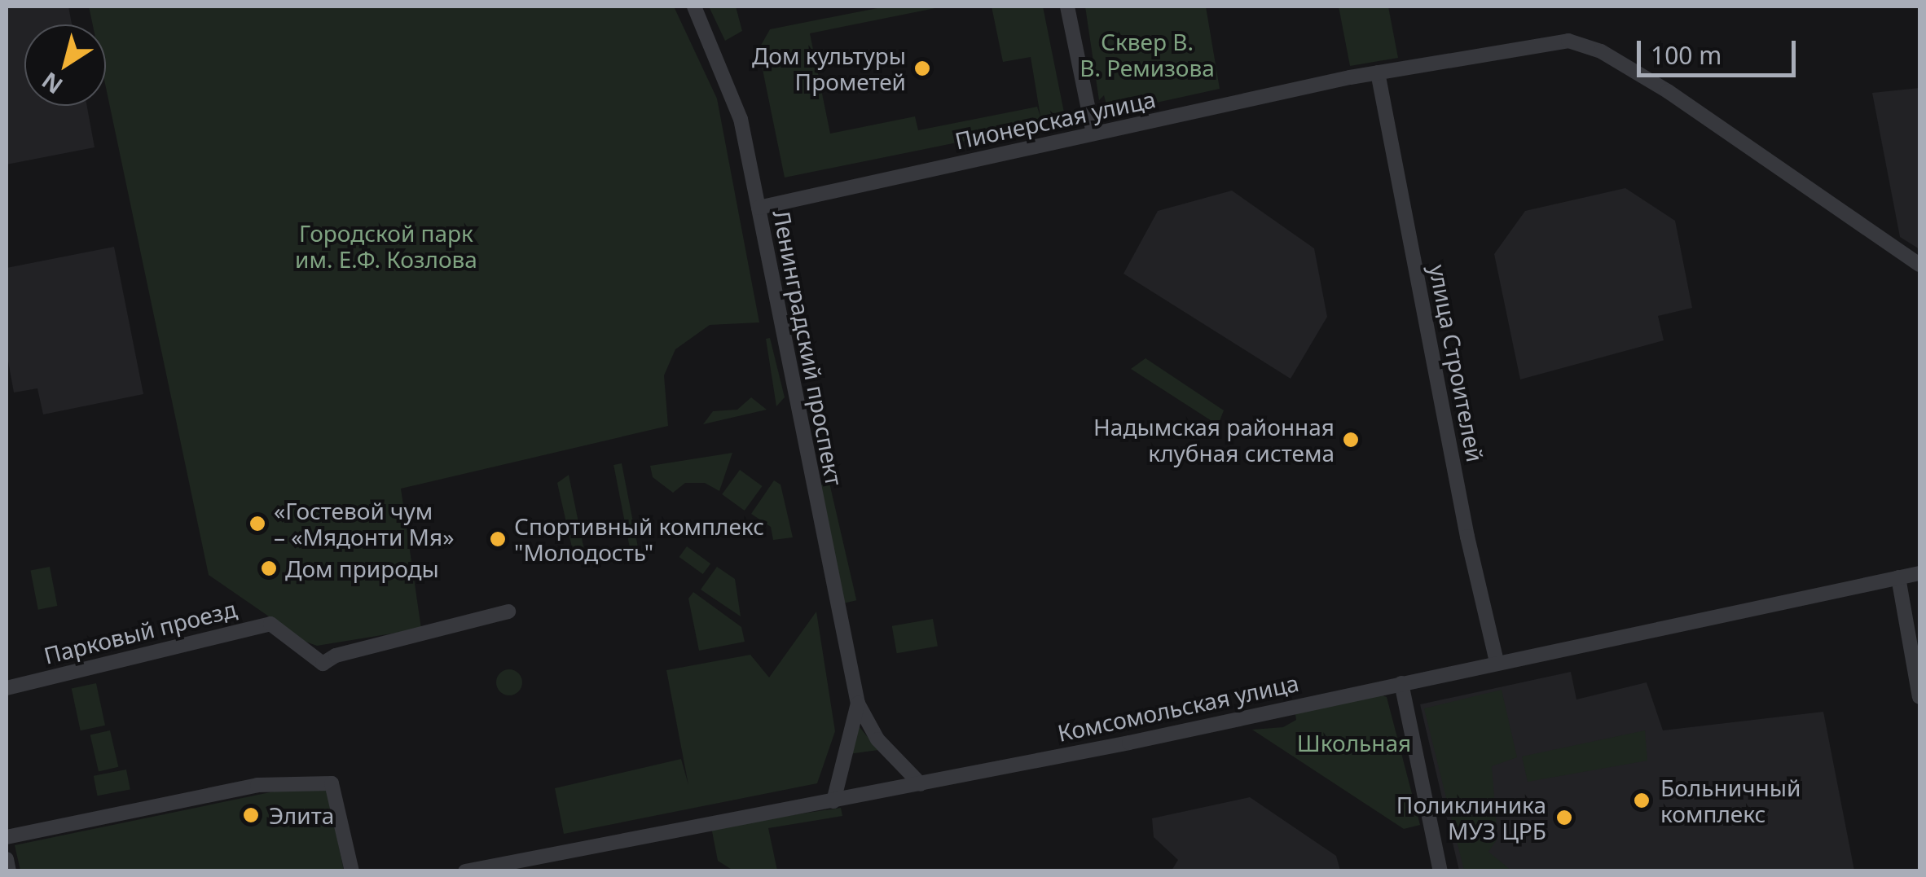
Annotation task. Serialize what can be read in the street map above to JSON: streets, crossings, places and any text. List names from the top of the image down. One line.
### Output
{"streets":{"street":["Пионерская улица","Ленинградский проспект","улица Строителей","Парковый проезд","Комсомольская улица"]},"crossings":[["Пионерская улица","Ленинградский проспект"],["Пионерская улица","улица Строителей"],["улица Строителей","Комсомольская улица"]],"parks":["Сквер В. В. Ремизова","Городской парк им. Е.Ф. Козлова","Школьная"],"places":["Дом культуры Прометей","Надымская районная клубная система","«Гостевой чум – «Мядонти Мя»","Спортивный комплекс \"Молодость\"","Дом природы","Больничный комплекс","Элита","Поликлиника МУЗ ЦРБ"],"scale_bar":"100 m","north":"bottom left"}
